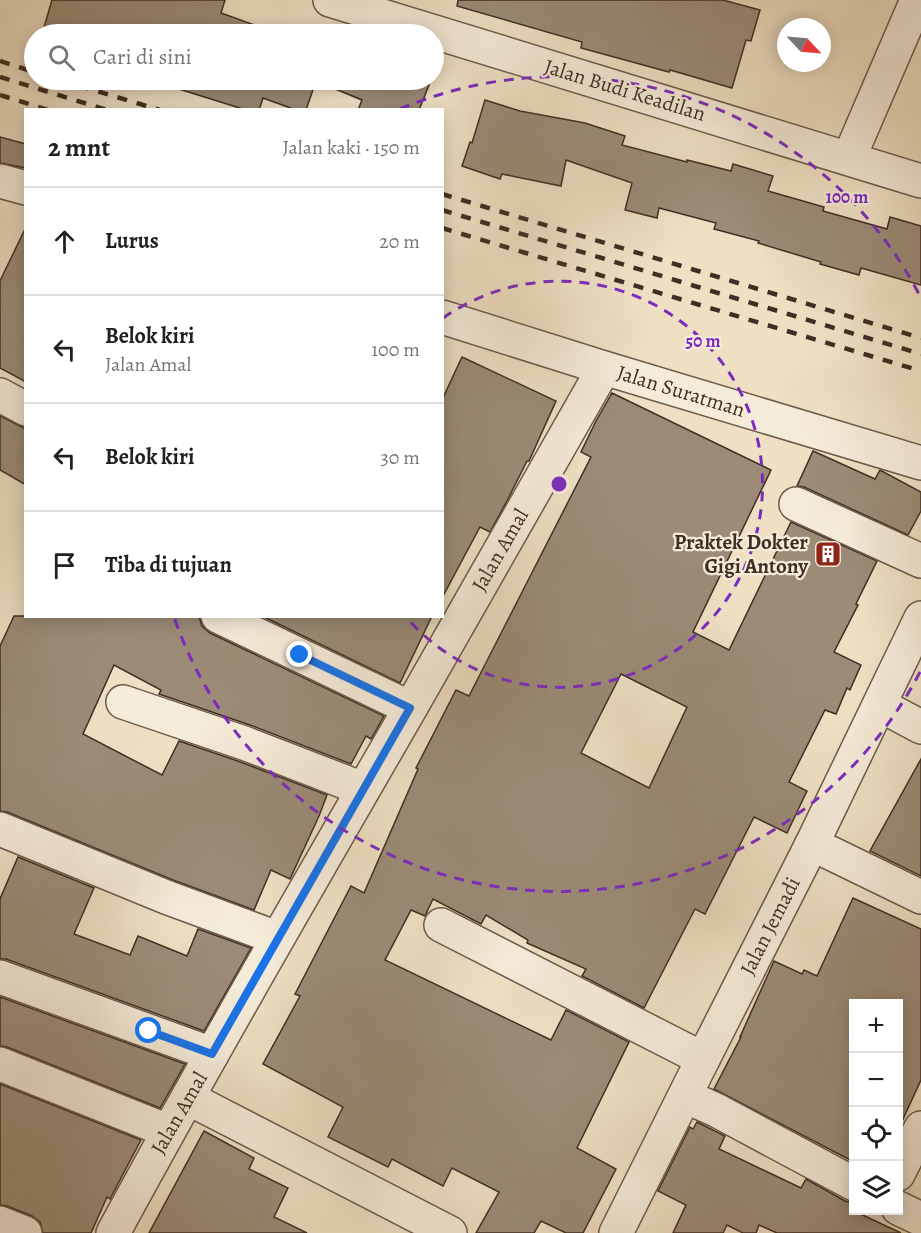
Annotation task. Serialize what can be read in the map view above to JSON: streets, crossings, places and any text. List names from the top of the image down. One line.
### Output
{"streets":{"street":["Jalan Budi Keadilan","Jalan Suratman","Jalan Amal","Jalan Jemadi"]},"crossings":[["Jalan Suratman","Jalan Amal"]],"places":{"building":["Praktek Dokter Gigi Antony"]},"north":"bottom right","page":{"search":"Cari di sini","heading":["2 mnt","Jalan kaki · 150 m"],"list":[["Lurus","20 m"],["Belok kiri","Jalan Amal","100 m"],["Belok kiri","30 m"],"Tiba di tujuan"],"map_buttons":["+","−"]},"rings":["100 m","50 m"]}
